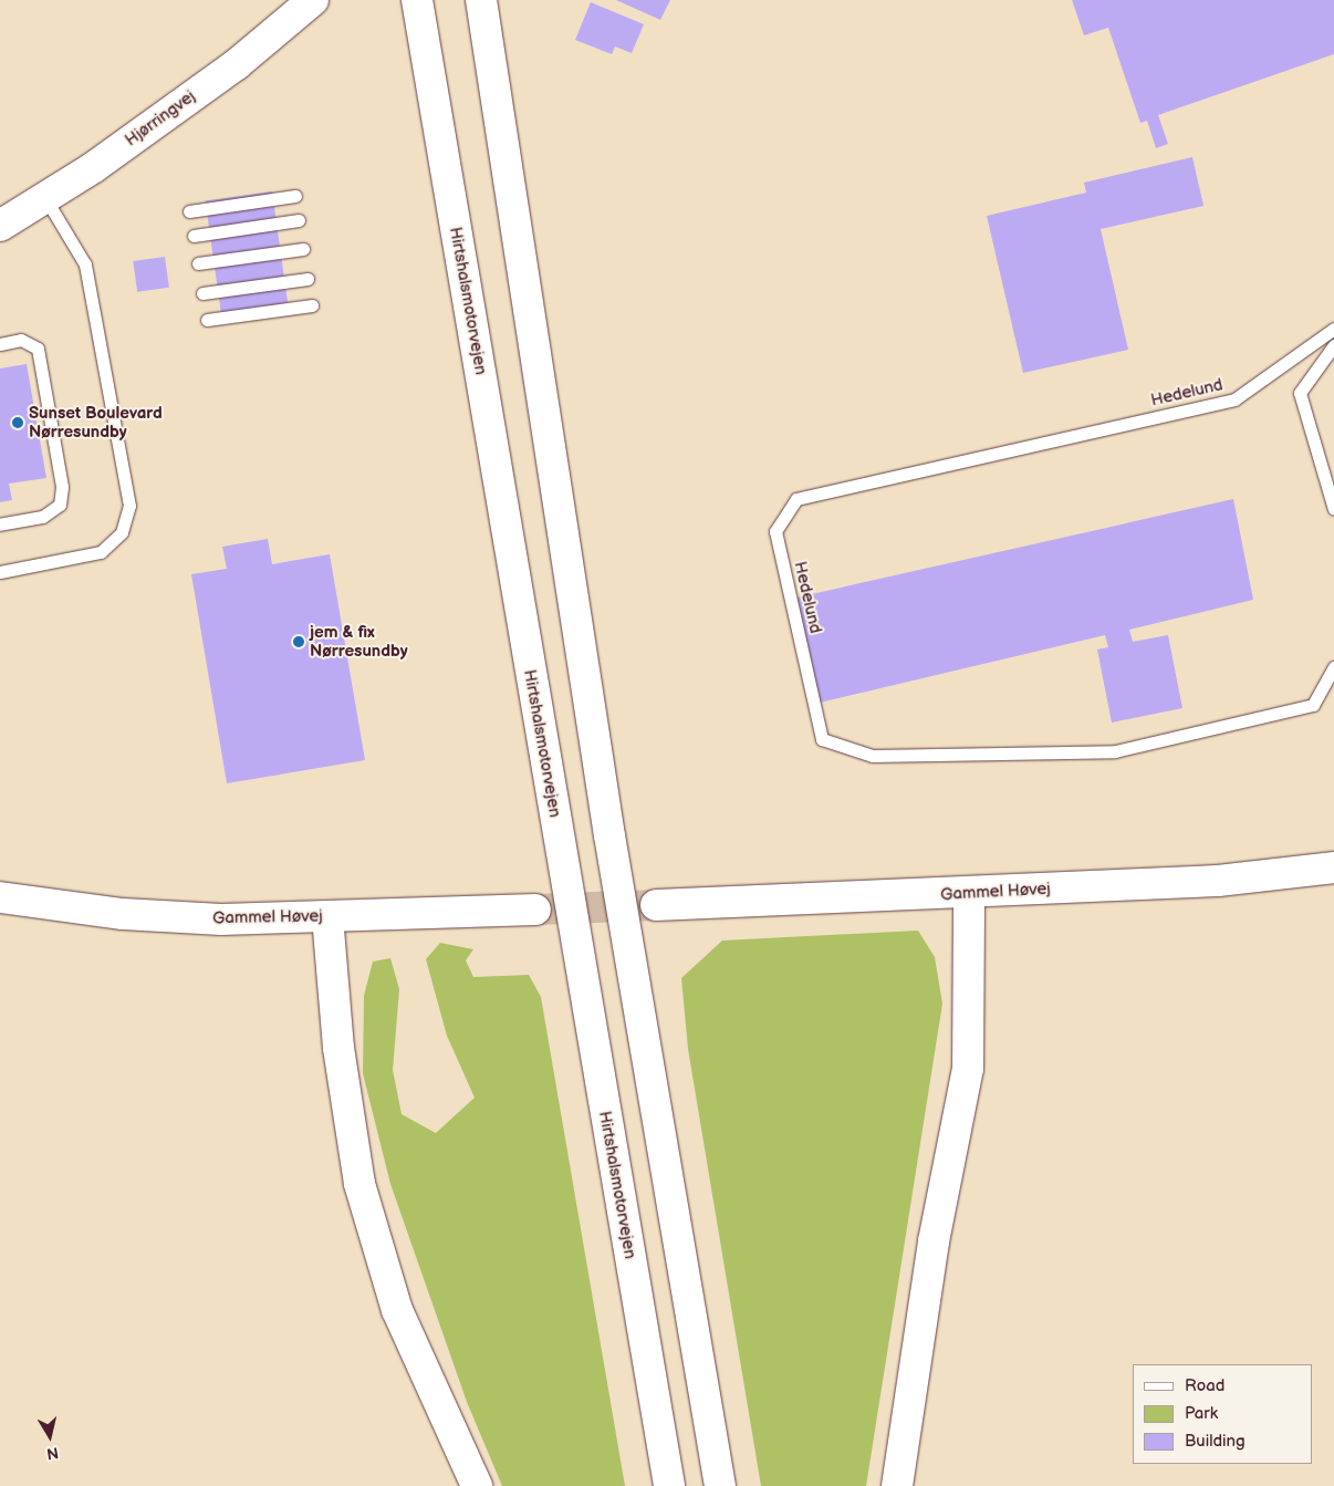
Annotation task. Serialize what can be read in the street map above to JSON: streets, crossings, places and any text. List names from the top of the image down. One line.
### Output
{"streets":{"main road":["Hjørringvej","Hirtshalsmotorvejen","Gammel Høvej"],"lane":["Hedelund"]},"places":["Sunset Boulevard Nørresundby","jem & fix Nørresundby"],"legend":["Road","Park","Building"],"north":"bottom"}
